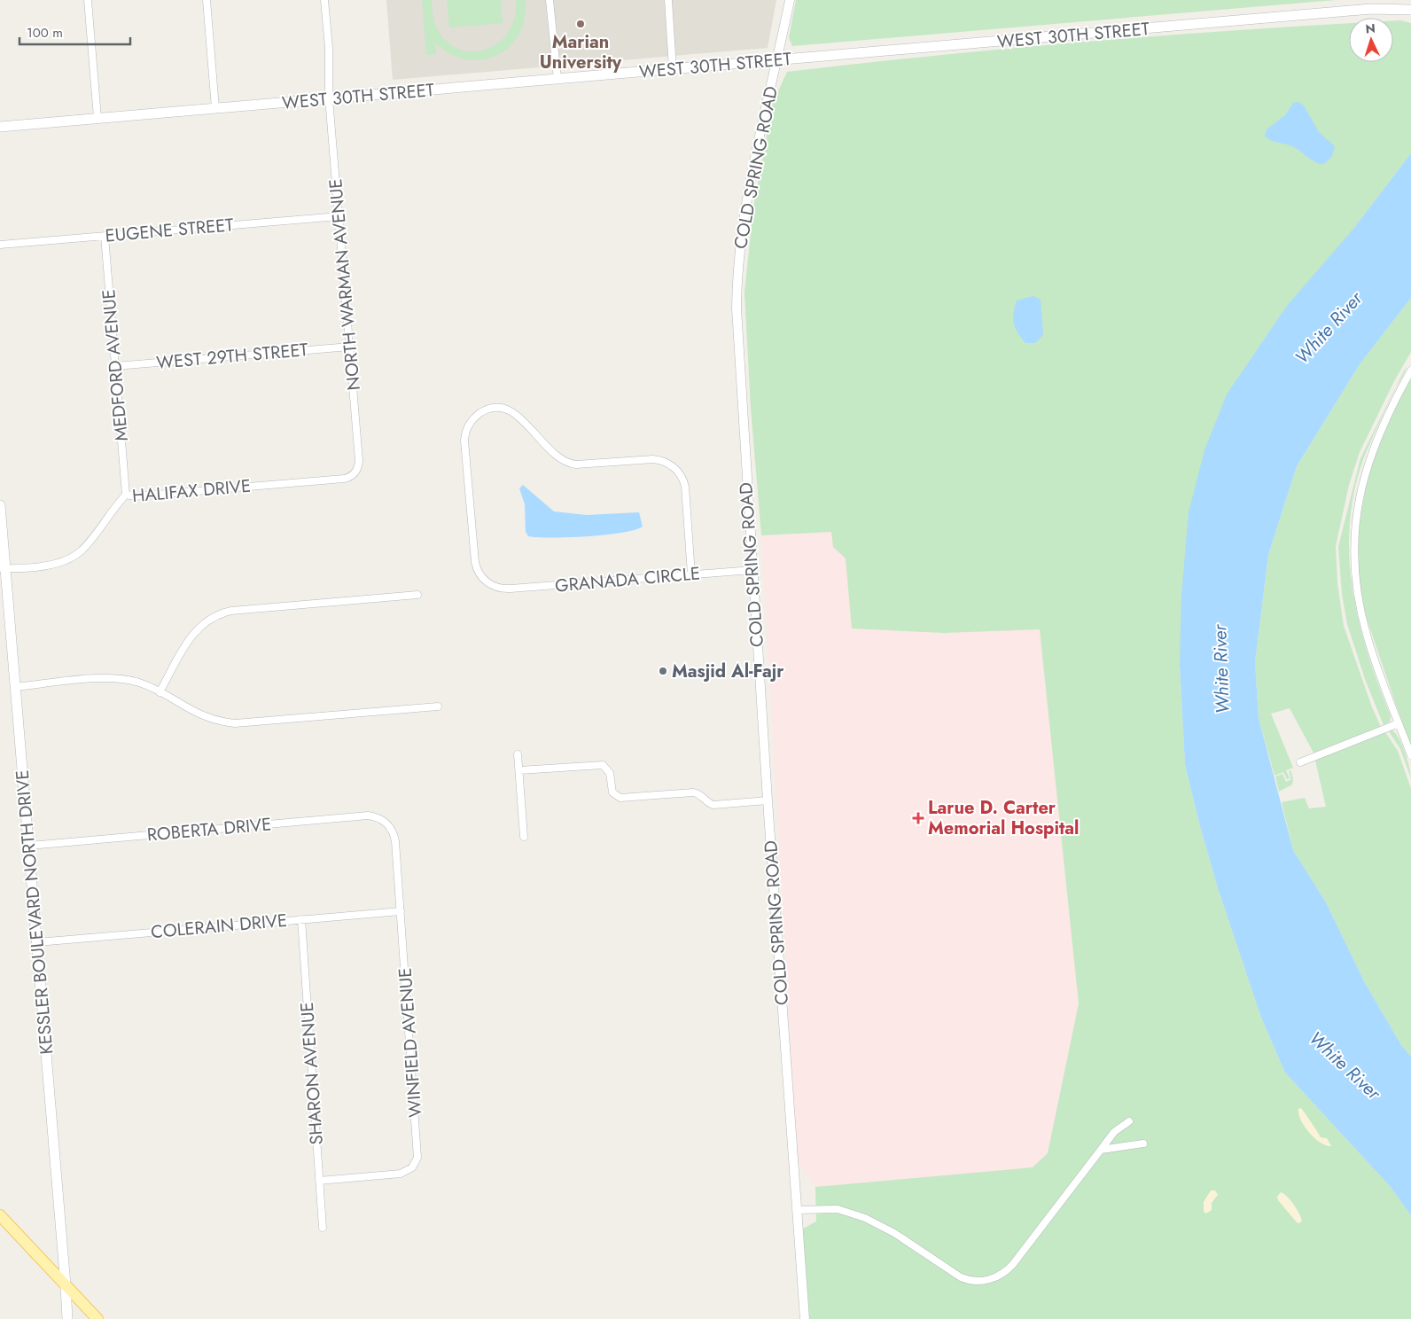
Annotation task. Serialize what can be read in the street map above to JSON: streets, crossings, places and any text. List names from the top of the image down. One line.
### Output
{"streets":{"main road":["WEST 30TH STREET","KESSLER BOULEVARD NORTH DRIVE"],"street":["COLD SPRING ROAD","EUGENE STREET","NORTH WARMAN AVENUE","WEST 29TH STREET","MEDFORD AVENUE","HALIFAX DRIVE","GRANADA CIRCLE","ROBERTA DRIVE","COLERAIN DRIVE","WINFIELD AVENUE","SHARON AVENUE"]},"crossings":[["WEST 30TH STREET","COLD SPRING ROAD"],["WEST 30TH STREET","NORTH WARMAN AVENUE"],["COLD SPRING ROAD","GRANADA CIRCLE"],["EUGENE STREET","NORTH WARMAN AVENUE"],["EUGENE STREET","MEDFORD AVENUE"],["NORTH WARMAN AVENUE","WEST 29TH STREET"],["NORTH WARMAN AVENUE","HALIFAX DRIVE"],["WEST 29TH STREET","MEDFORD AVENUE"],["MEDFORD AVENUE","HALIFAX DRIVE"],["HALIFAX DRIVE","KESSLER BOULEVARD NORTH DRIVE"],["ROBERTA DRIVE","KESSLER BOULEVARD NORTH DRIVE"],["ROBERTA DRIVE","WINFIELD AVENUE"],["KESSLER BOULEVARD NORTH DRIVE","COLERAIN DRIVE"],["COLERAIN DRIVE","WINFIELD AVENUE"],["COLERAIN DRIVE","SHARON AVENUE"],["WINFIELD AVENUE","SHARON AVENUE"]],"water":["White River"],"places":{"other":["Marian University","Masjid Al-Fajr"],"health":["Larue D. Carter Memorial Hospital"]},"scale_bar":"100 m","north":"top"}
